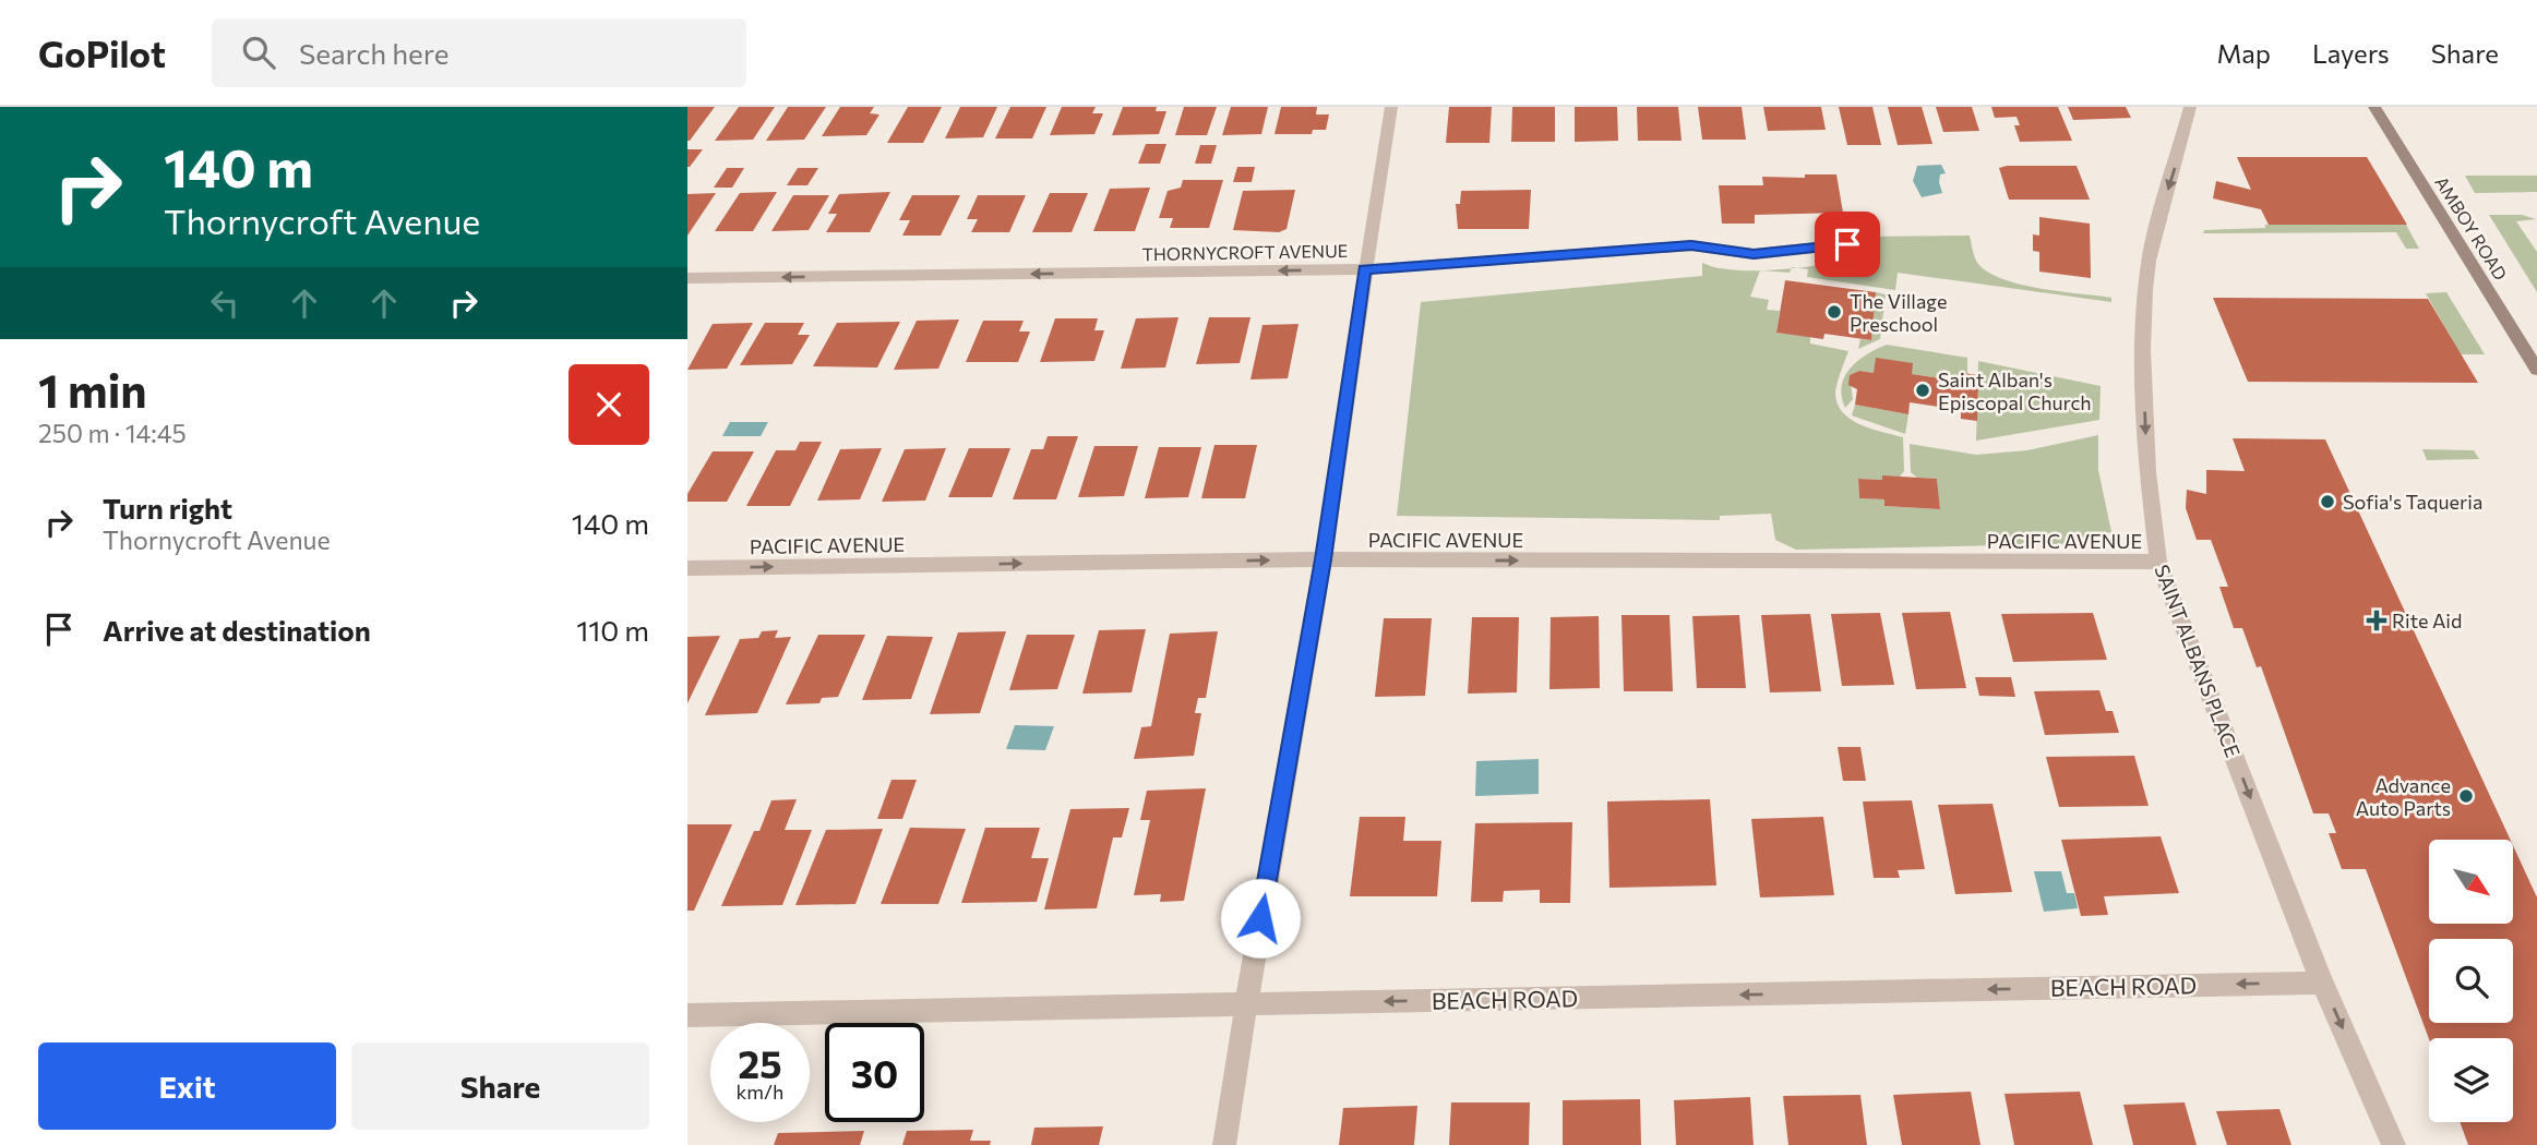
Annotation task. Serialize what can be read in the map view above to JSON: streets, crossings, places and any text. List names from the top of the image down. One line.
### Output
{"streets":{"main road":["AMBOY ROAD"],"street":["THORNYCROFT AVENUE","PACIFIC AVENUE","SAINT ALBANS PLACE","BEACH ROAD"]},"crossings":[["PACIFIC AVENUE","SAINT ALBANS PLACE"],["SAINT ALBANS PLACE","BEACH ROAD"]],"one_way":["THORNYCROFT AVENUE","PACIFIC AVENUE","SAINT ALBANS PLACE","BEACH ROAD"],"places":{"other":["The Village Preschool","Saint Alban's Episcopal Church","Sofia's Taqueria","Advance Auto Parts"],"health":["Rite Aid"]},"north":"bottom right","page":{"header":"GoPilot","search":"Search here","nav":["Map","Layers","Share"],"turn":["140 m","Thornycroft Avenue"],"heading":["1 min","250 m · 14:45"],"list":[{"name":"Turn right","note":"Thornycroft Avenue","value":"140 m"},{"name":"Arrive at destination","value":"110 m"}],"speed":"25 km/h","limit":"30","buttons":["Exit","Share"]}}
